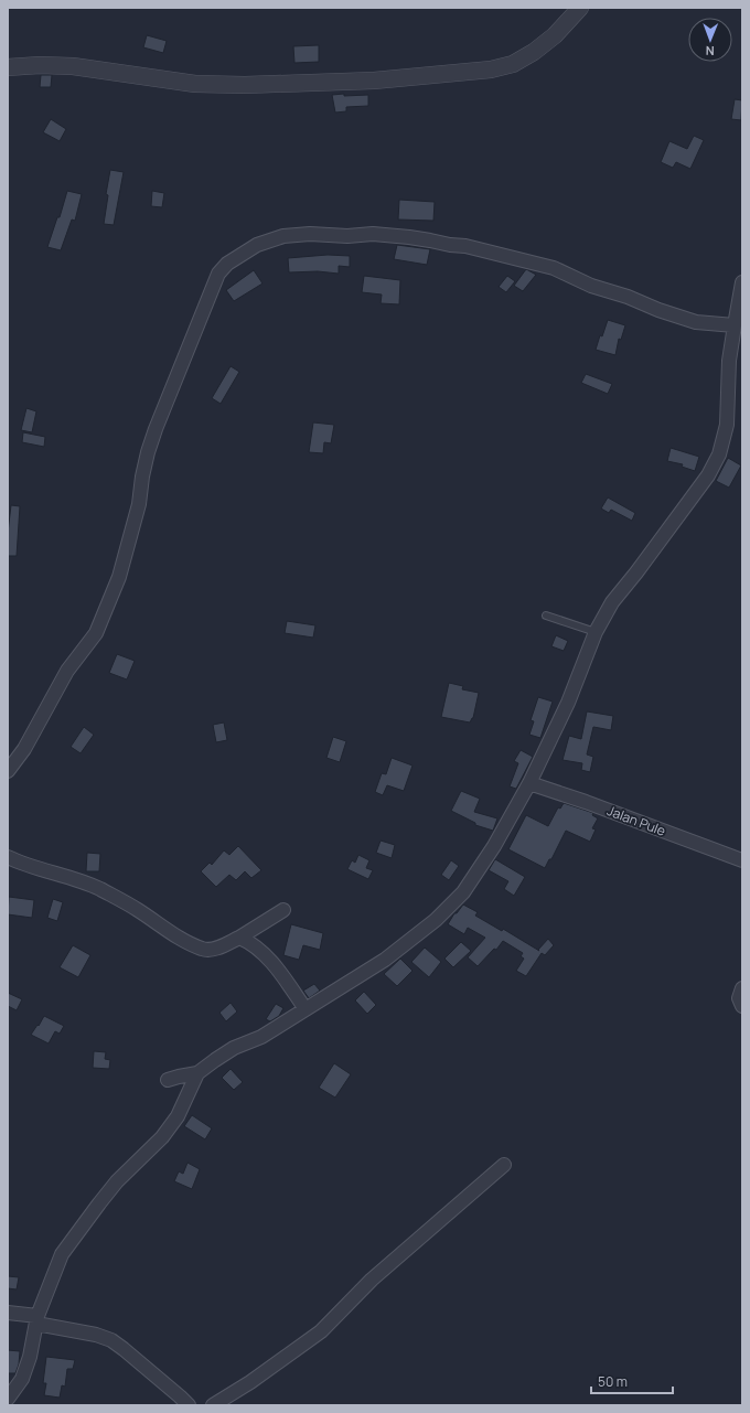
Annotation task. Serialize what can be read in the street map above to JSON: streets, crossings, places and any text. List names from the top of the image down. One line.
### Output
{"streets":{"street":["Jalan Pule"]},"scale_bar":"50 m","north":"bottom"}
